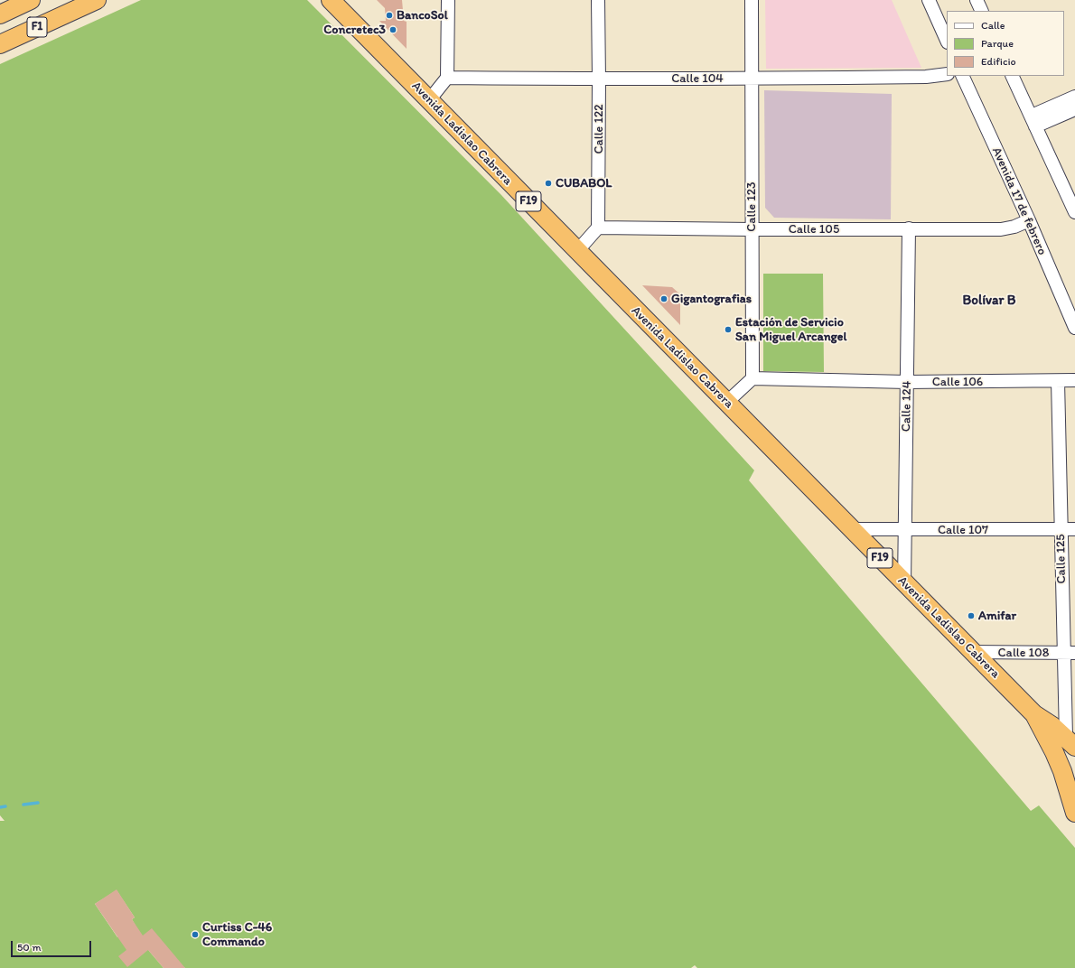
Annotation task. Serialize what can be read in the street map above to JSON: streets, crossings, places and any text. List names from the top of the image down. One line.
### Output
{"streets":{"highway":["F1","Avenida Ladislao Cabrera","F19"],"street":["Calle 104","Calle 122","Avenida 17 de febrero","Calle 123","Calle 105","Calle 106","Calle 124","Calle 107","Calle 125","Calle 108"]},"crossings":[["Calle 104","Calle 122"],["Calle 104","Calle 123"],["Calle 122","Calle 105"],["Avenida Ladislao Cabrera","Calle 124"],["Avenida Ladislao Cabrera","Calle 107"],["Avenida Ladislao Cabrera","Calle 125"],["Avenida Ladislao Cabrera","Calle 108"],["Avenida 17 de febrero","Calle 105"],["Calle 123","Calle 105"],["Calle 123","Calle 106"],["Calle 105","Calle 124"],["Calle 106","Calle 124"],["Calle 106","Calle 125"],["Calle 124","Calle 107"],["Calle 107","Calle 125"],["Calle 125","Calle 108"]],"districts":["Bolívar B"],"places":["BancoSol","Concretec3","CUBABOL","Gigantografias","Estación de Servicio San Miguel Arcangel","Amifar","Curtiss C-46 Commando"],"legend":["Calle","Parque","Edificio"],"scale_bar":"50 m"}
